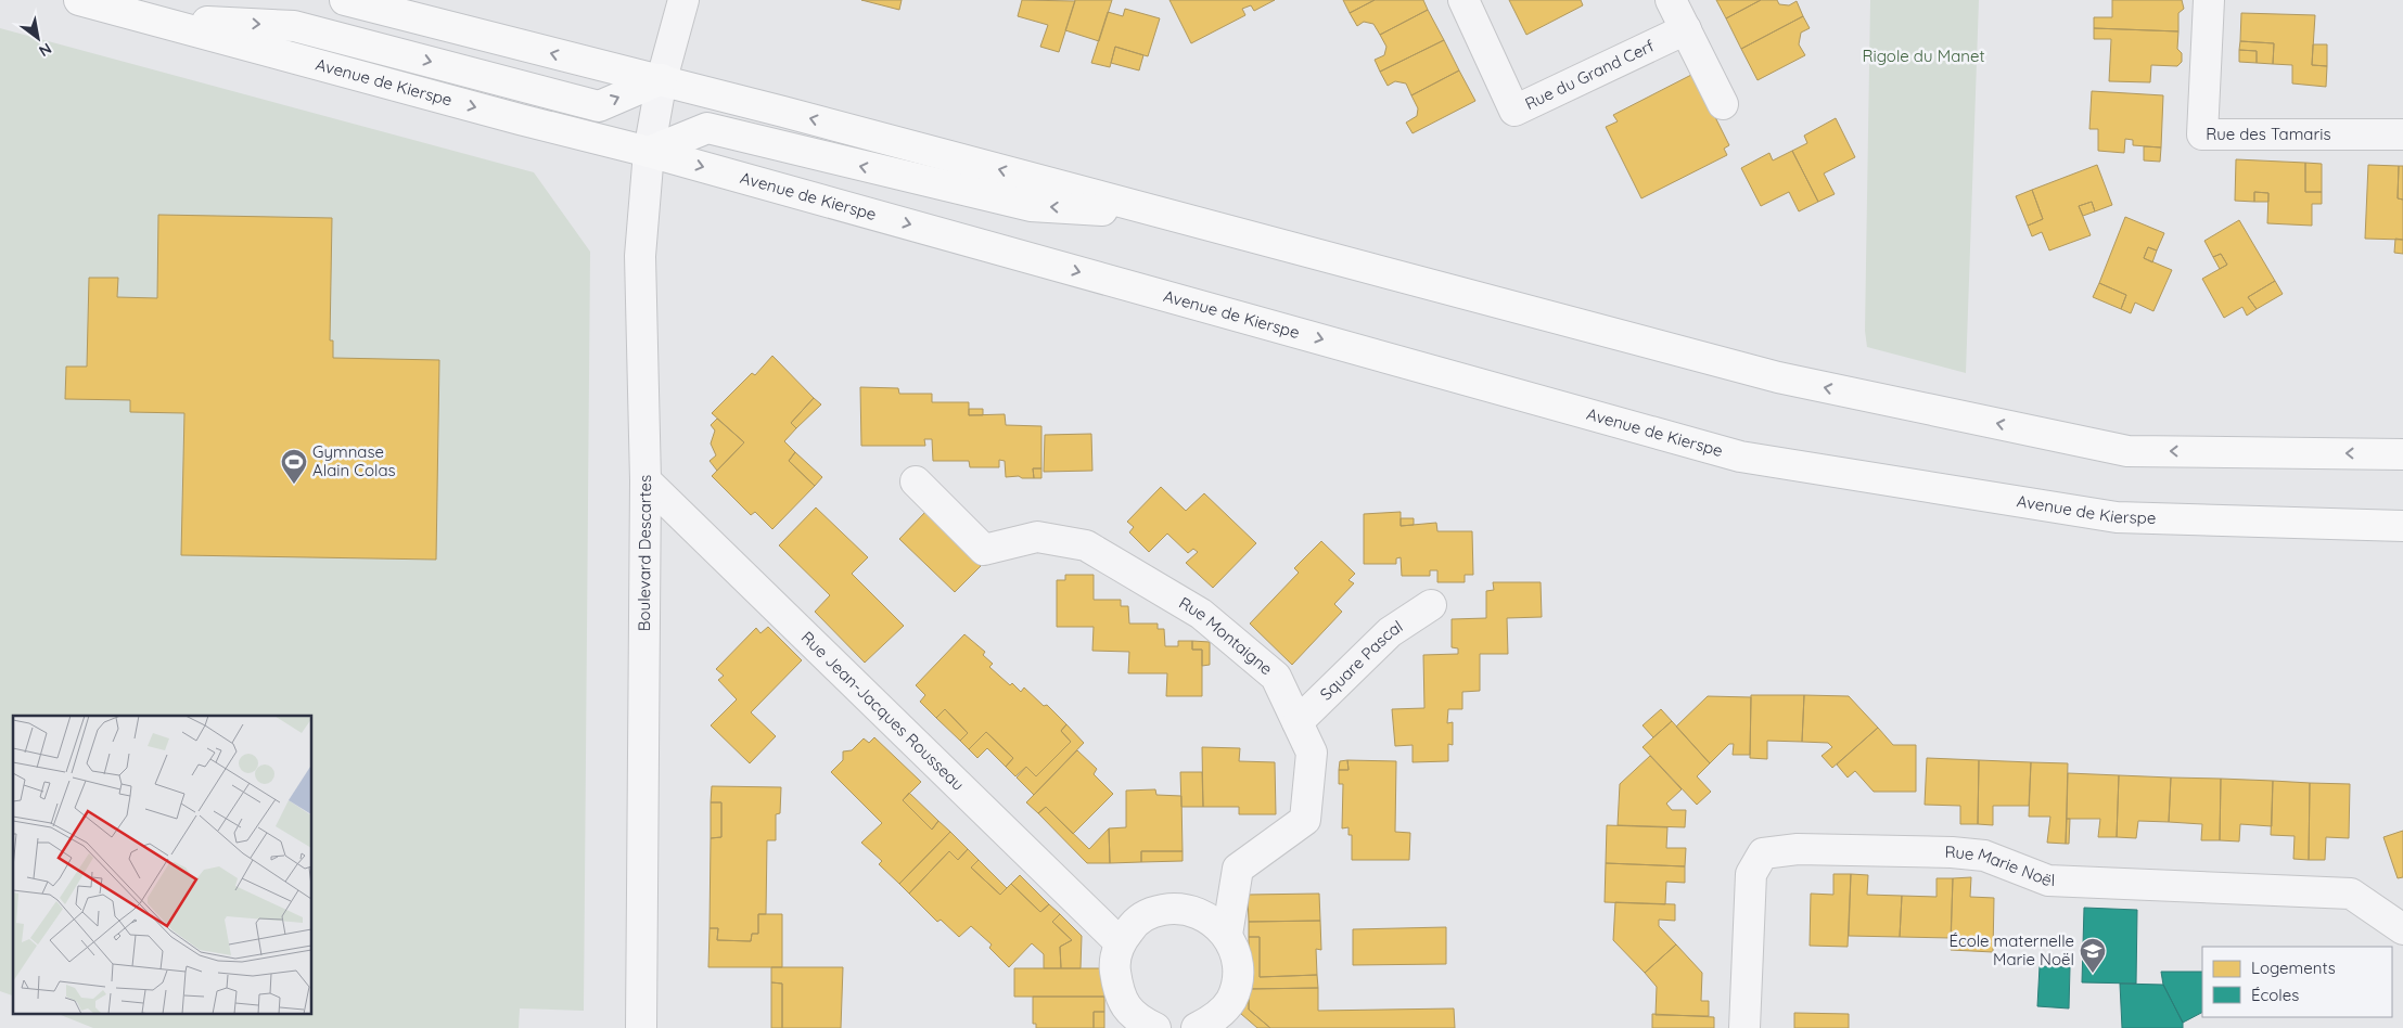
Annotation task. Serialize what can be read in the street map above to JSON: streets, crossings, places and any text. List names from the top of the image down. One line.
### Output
{"streets":{"main road":["Avenue de Kierspe"],"street":["Rue du Grand Cerf","Rue des Tamaris","Boulevard Descartes","Rue Montaigne","Square Pascal","Rue Jean-Jacques Rousseau","Rue Marie Noël"]},"crossings":[["Avenue de Kierspe","Boulevard Descartes"],["Boulevard Descartes","Rue Jean-Jacques Rousseau"],["Rue Montaigne","Square Pascal"]],"parks":["Rigole du Manet"],"places":{"sports":["Gymnase Alain Colas"],"school or university":["École maternelle Marie Noël"]},"legend":["Logements","Écoles"],"north":"bottom right"}
